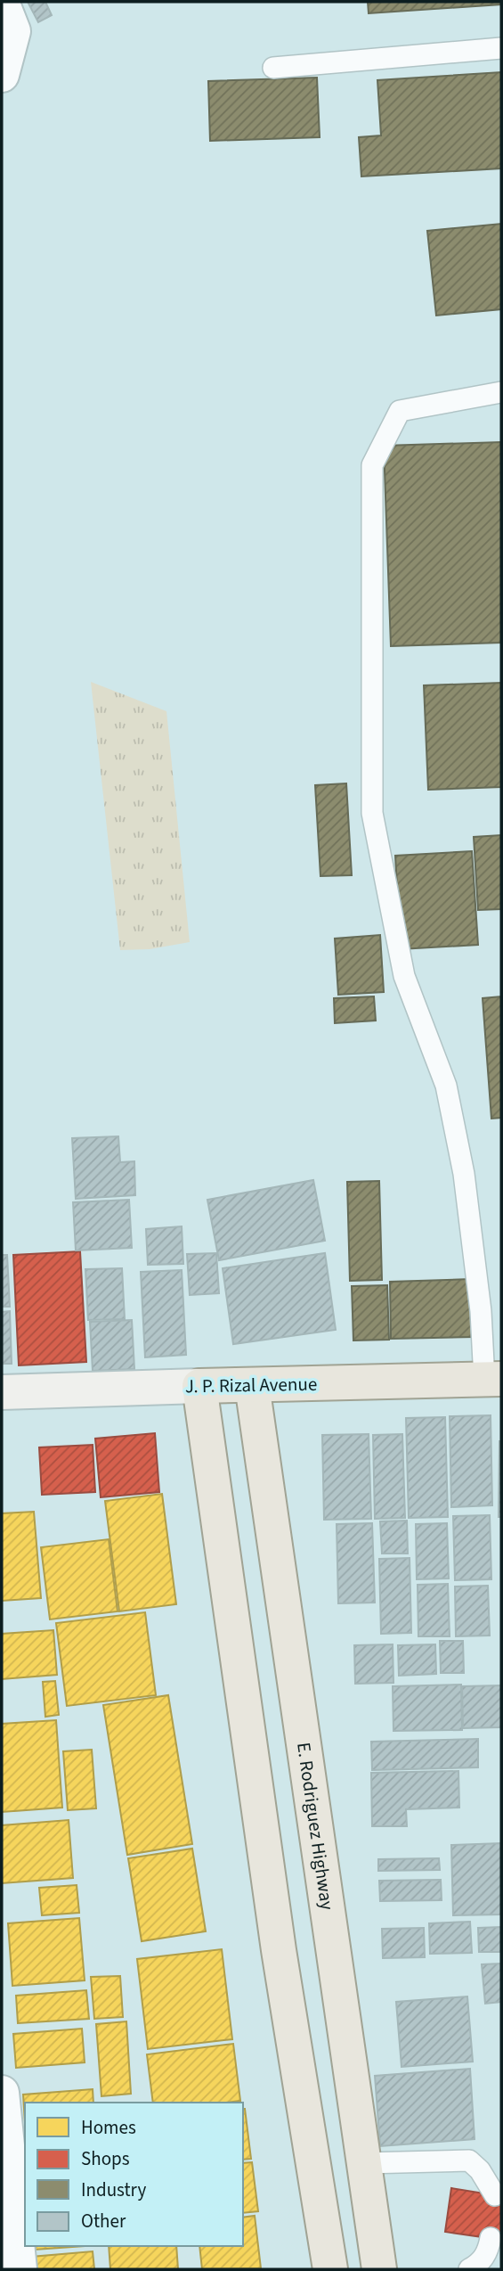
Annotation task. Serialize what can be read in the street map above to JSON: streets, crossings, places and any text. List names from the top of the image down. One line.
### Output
{"streets":{"main road":["J. P. Rizal Avenue","E. Rodriguez Highway"]},"crossings":[["J. P. Rizal Avenue","E. Rodriguez Highway"]],"legend":["Homes","Shops","Industry","Other"]}
